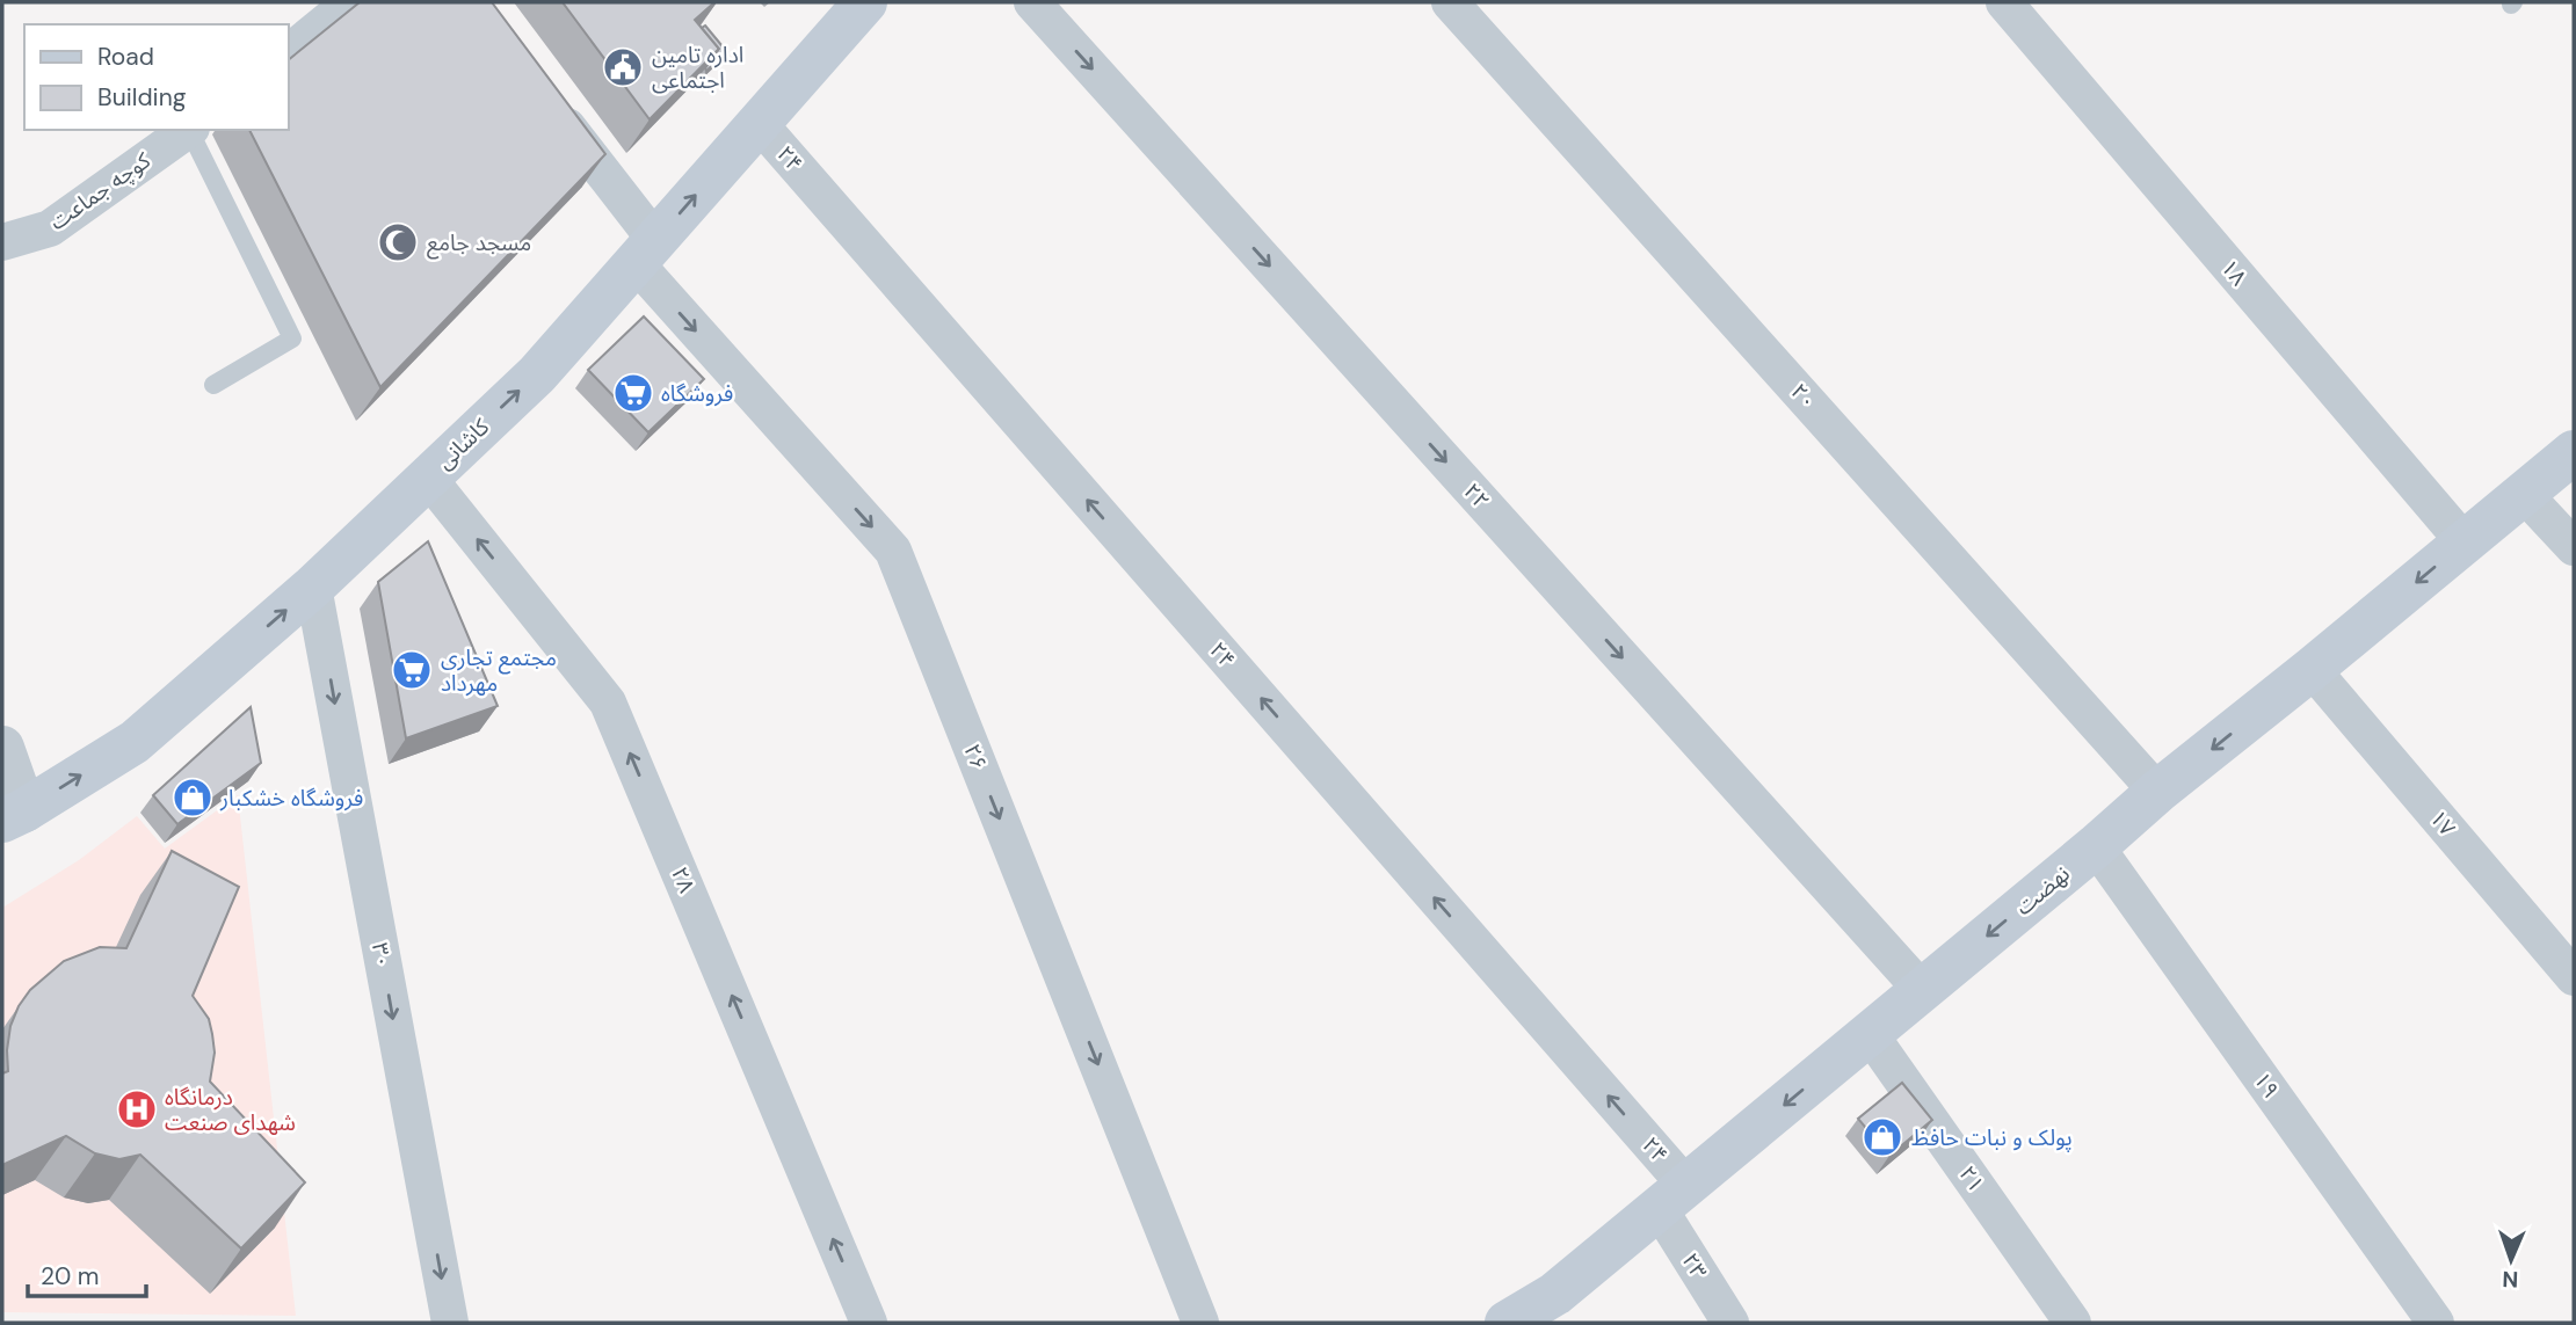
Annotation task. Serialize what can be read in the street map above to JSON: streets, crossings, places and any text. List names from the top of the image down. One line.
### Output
{"streets":{"main road":["کاشانی","نهضت"],"street":["۲۴","کوچه جماعت","۱۸","۲۰","۲۲","۲۶","۱۷","۲۸","۳۰","۱۹","۲۱","۲۳"]},"crossings":[["۲۴","کاشانی"],["۲۴","نهضت"],["۲۴","۲۳"],["۱۸","نهضت"],["۲۰","نهضت"],["کاشانی","۲۶"],["کاشانی","۲۸"],["کاشانی","۳۰"],["۲۲","نهضت"],["۱۷","نهضت"],["نهضت","۱۹"],["نهضت","۲۱"],["نهضت","۲۳"]],"one_way":["۲۴","کاشانی","۲۲","۲۶","۲۸","نهضت","۳۰"],"places":{"public building":["اداره تامین اجتماعی"],"mosque":["مسجد جامع"],"supermarket":["فروشگاه","مجتمع تجاری مهرداد"],"shop":["فروشگاه خشکبار","پولک و نبات حافظ"],"hospital":["درمانگاه شهدای صنعت"]},"legend":["Road","Building"],"scale_bar":"20 m","north":"bottom"}
